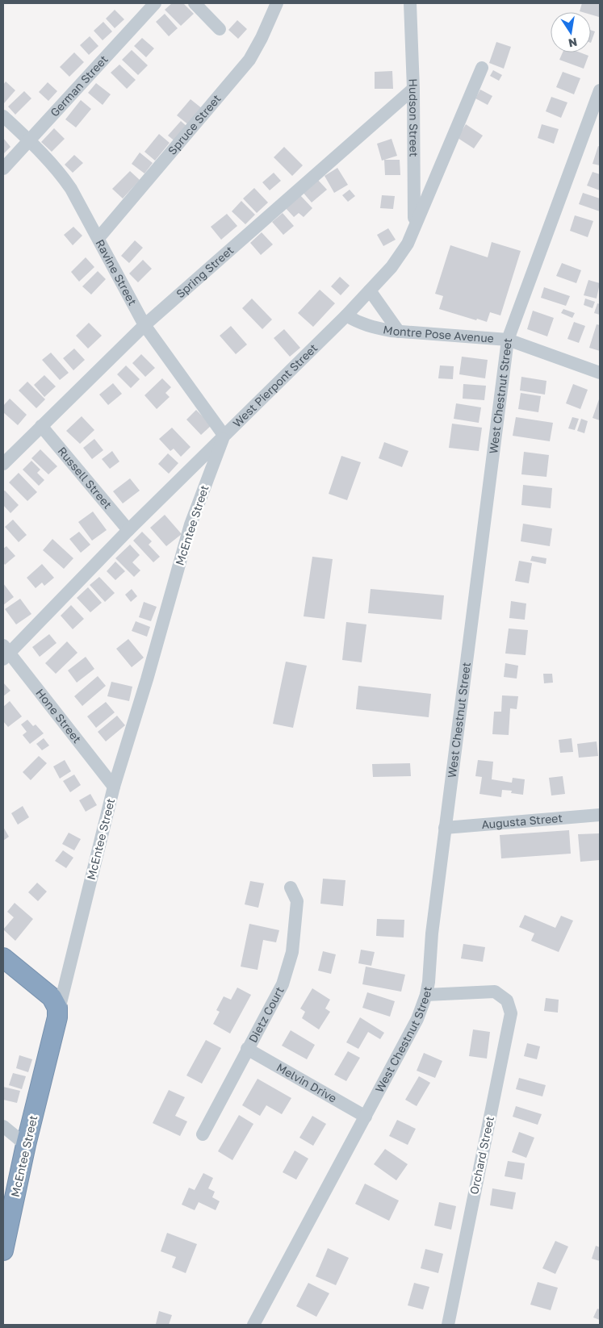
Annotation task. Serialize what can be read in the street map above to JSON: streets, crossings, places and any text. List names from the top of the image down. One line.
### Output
{"streets":{"highway":["McEntee Street"],"street":["German Street","Hudson Street","Spruce Street","Ravine Street","Spring Street","Montre Pose Avenue","West Pierpont Street","West Chestnut Street","Russell Street","Hone Street","Augusta Street","Dietz Court","Melvin Drive","Orchard Street"]},"crossings":[["German Street","Ravine Street"],["Hudson Street","Spring Street"],["Hudson Street","West Pierpont Street"],["Spruce Street","Ravine Street"],["Ravine Street","Spring Street"],["Ravine Street","West Pierpont Street"],["Ravine Street","McEntee Street"],["Spring Street","Russell Street"],["Montre Pose Avenue","West Pierpont Street"],["Montre Pose Avenue","West Chestnut Street"],["West Pierpont Street","Russell Street"],["West Pierpont Street","McEntee Street"],["West Pierpont Street","Hone Street"],["West Chestnut Street","Augusta Street"],["West Chestnut Street","Melvin Drive"],["West Chestnut Street","Orchard Street"],["McEntee Street","Hone Street"],["Dietz Court","Melvin Drive"]],"north":"bottom"}
